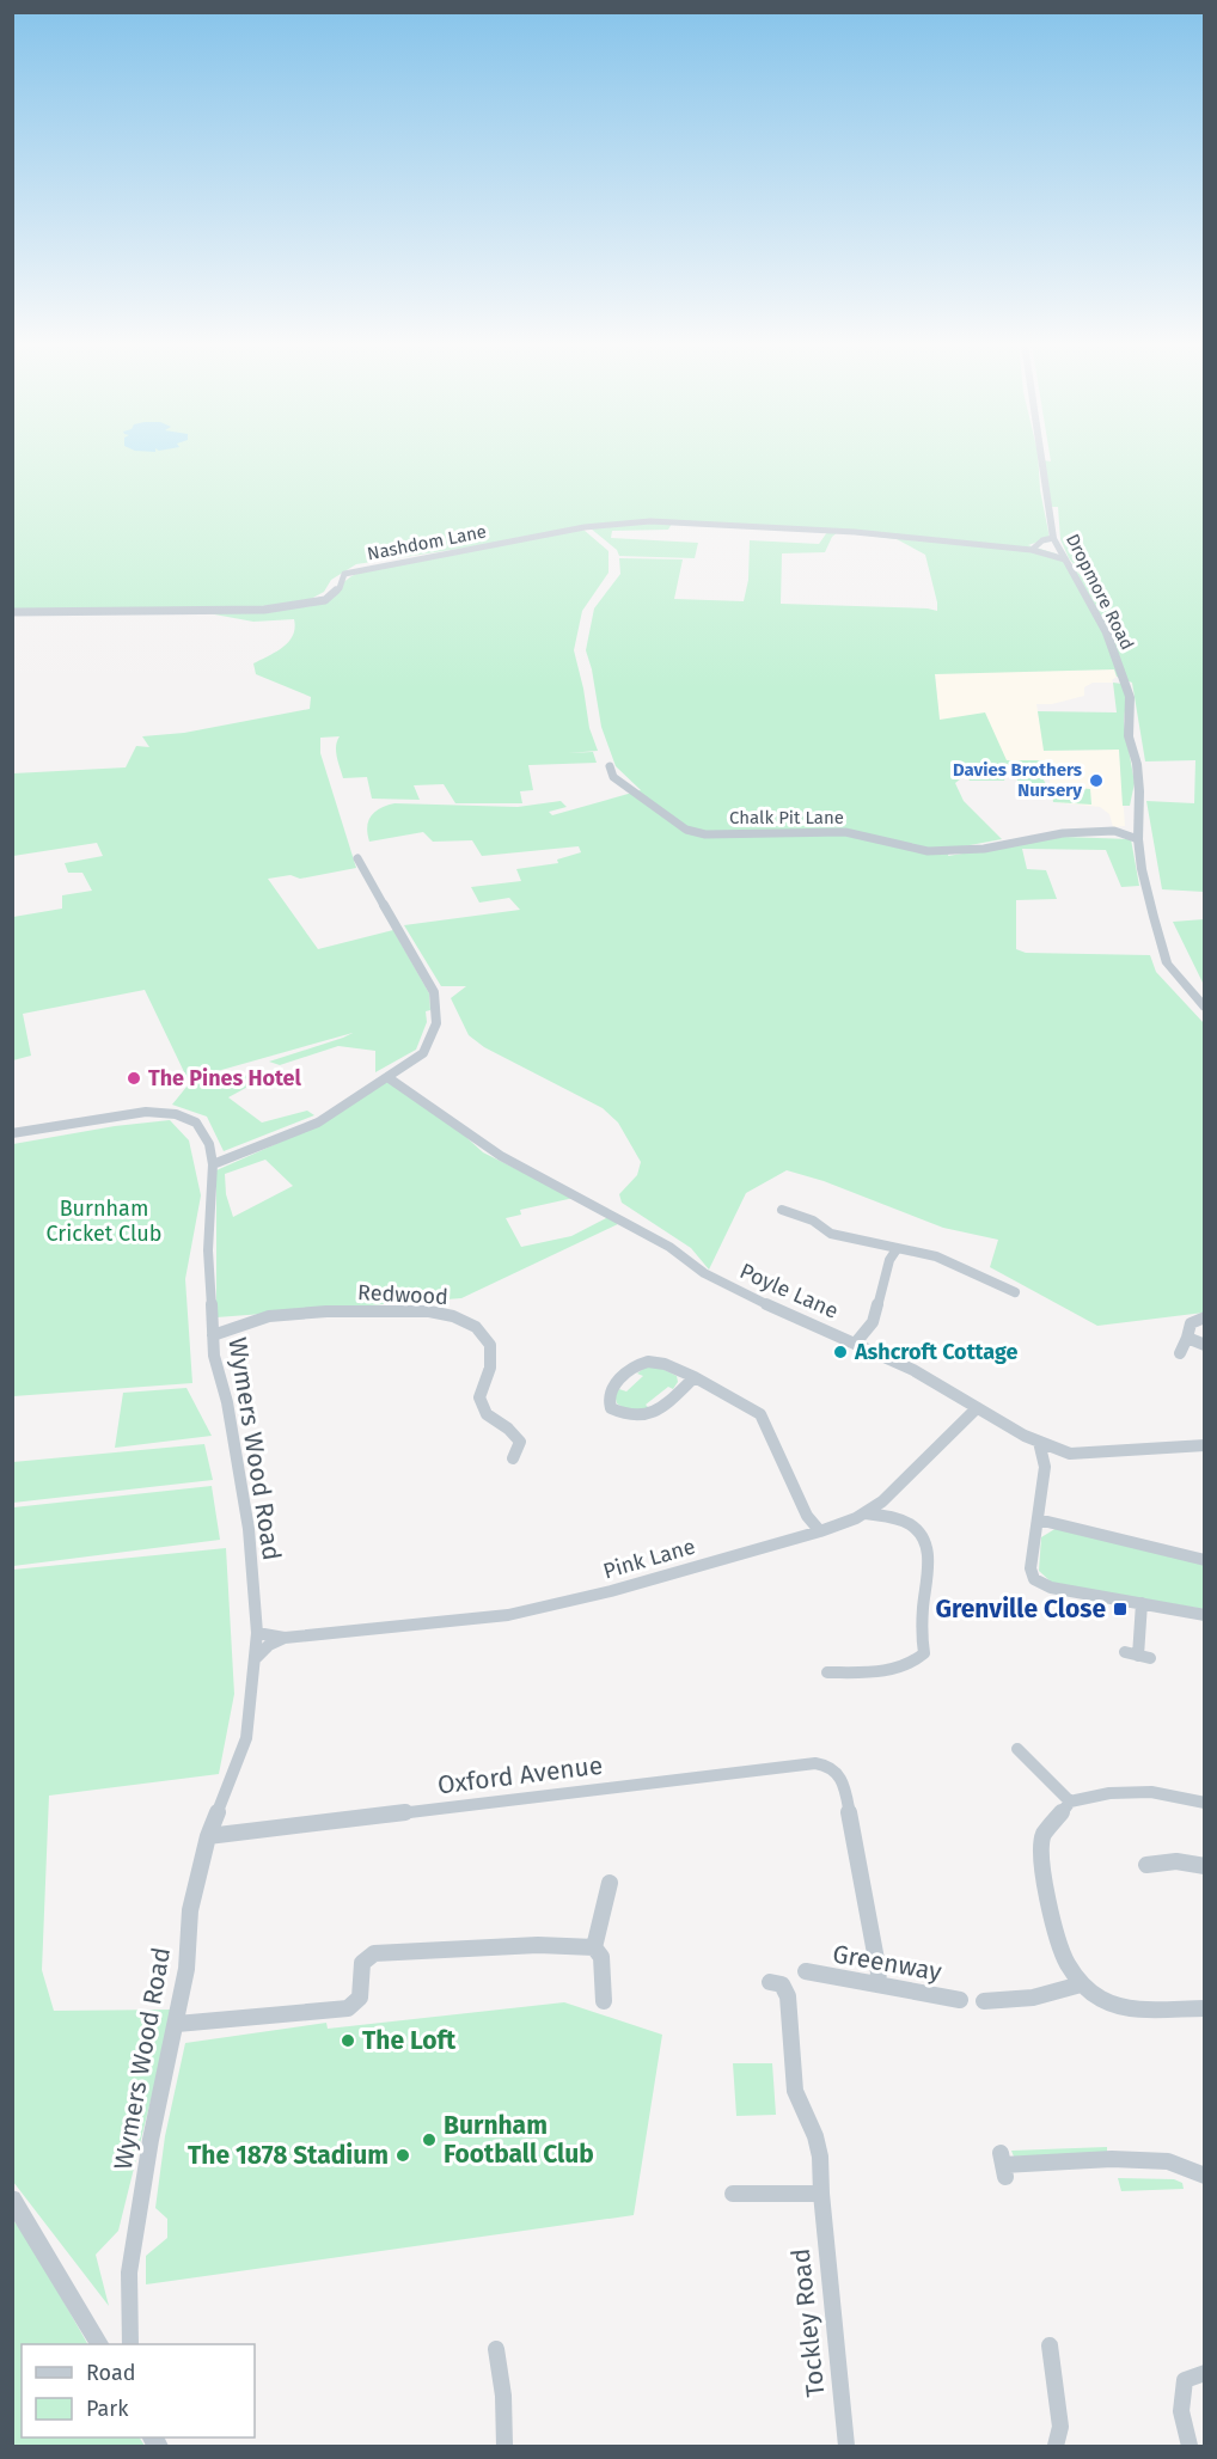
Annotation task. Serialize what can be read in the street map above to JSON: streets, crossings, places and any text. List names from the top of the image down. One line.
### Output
{"streets":{"street":["Nashdom Lane","Dropmore Road","Chalk Pit Lane","Poyle Lane","Redwood","Wymers Wood Road","Pink Lane","Oxford Avenue","Greenway","Tockley Road"]},"crossings":[["Nashdom Lane","Dropmore Road"],["Dropmore Road","Chalk Pit Lane"],["Poyle Lane","Pink Lane"],["Redwood","Wymers Wood Road"],["Wymers Wood Road","Pink Lane"],["Wymers Wood Road","Oxford Avenue"],["Oxford Avenue","Greenway"]],"parks":["Burnham Cricket Club"],"places":{"other":["Davies Brothers Nursery","The Pines Hotel","Ashcroft Cottage","The Loft","Burnham Football Club","The 1878 Stadium"],"transit":["Grenville Close"]},"legend":["Road","Park"]}
